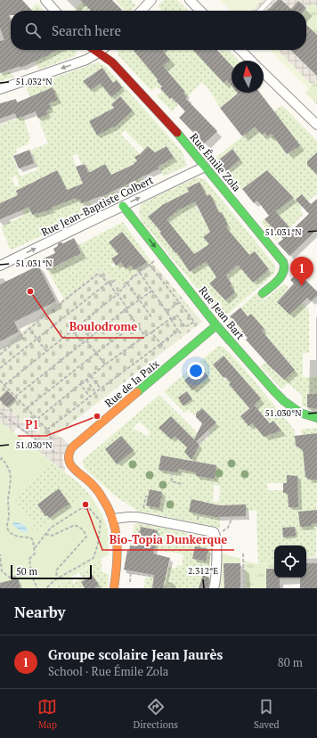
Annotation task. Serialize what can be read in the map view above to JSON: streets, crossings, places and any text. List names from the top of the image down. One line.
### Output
{"streets":{"street":["Rue Émile Zola","Rue Jean-Baptiste Colbert","Rue Jean Bart","Rue de la Paix"]},"crossings":[["Rue Émile Zola","Rue Jean-Baptiste Colbert"],["Rue Jean-Baptiste Colbert","Rue Jean Bart"],["Rue Jean Bart","Rue de la Paix"]],"one_way":["Rue Jean-Baptiste Colbert"],"places":["Boulodrome","P1","Bio-Topia Dunkerque"],"scale_bar":"50 m","north":"top","page":{"search":"Search here","pins":"1","scale":"50 m","heading":"Nearby","list":[{"mark":"1","name":"Groupe scolaire Jean Jaurès","note":"School · Rue Émile Zola","value":"80 m"}],"nav":["Map","Directions","Saved"]},"coordinates":["51.032°N","51.031°N","51.030°N","2.312°E"]}
